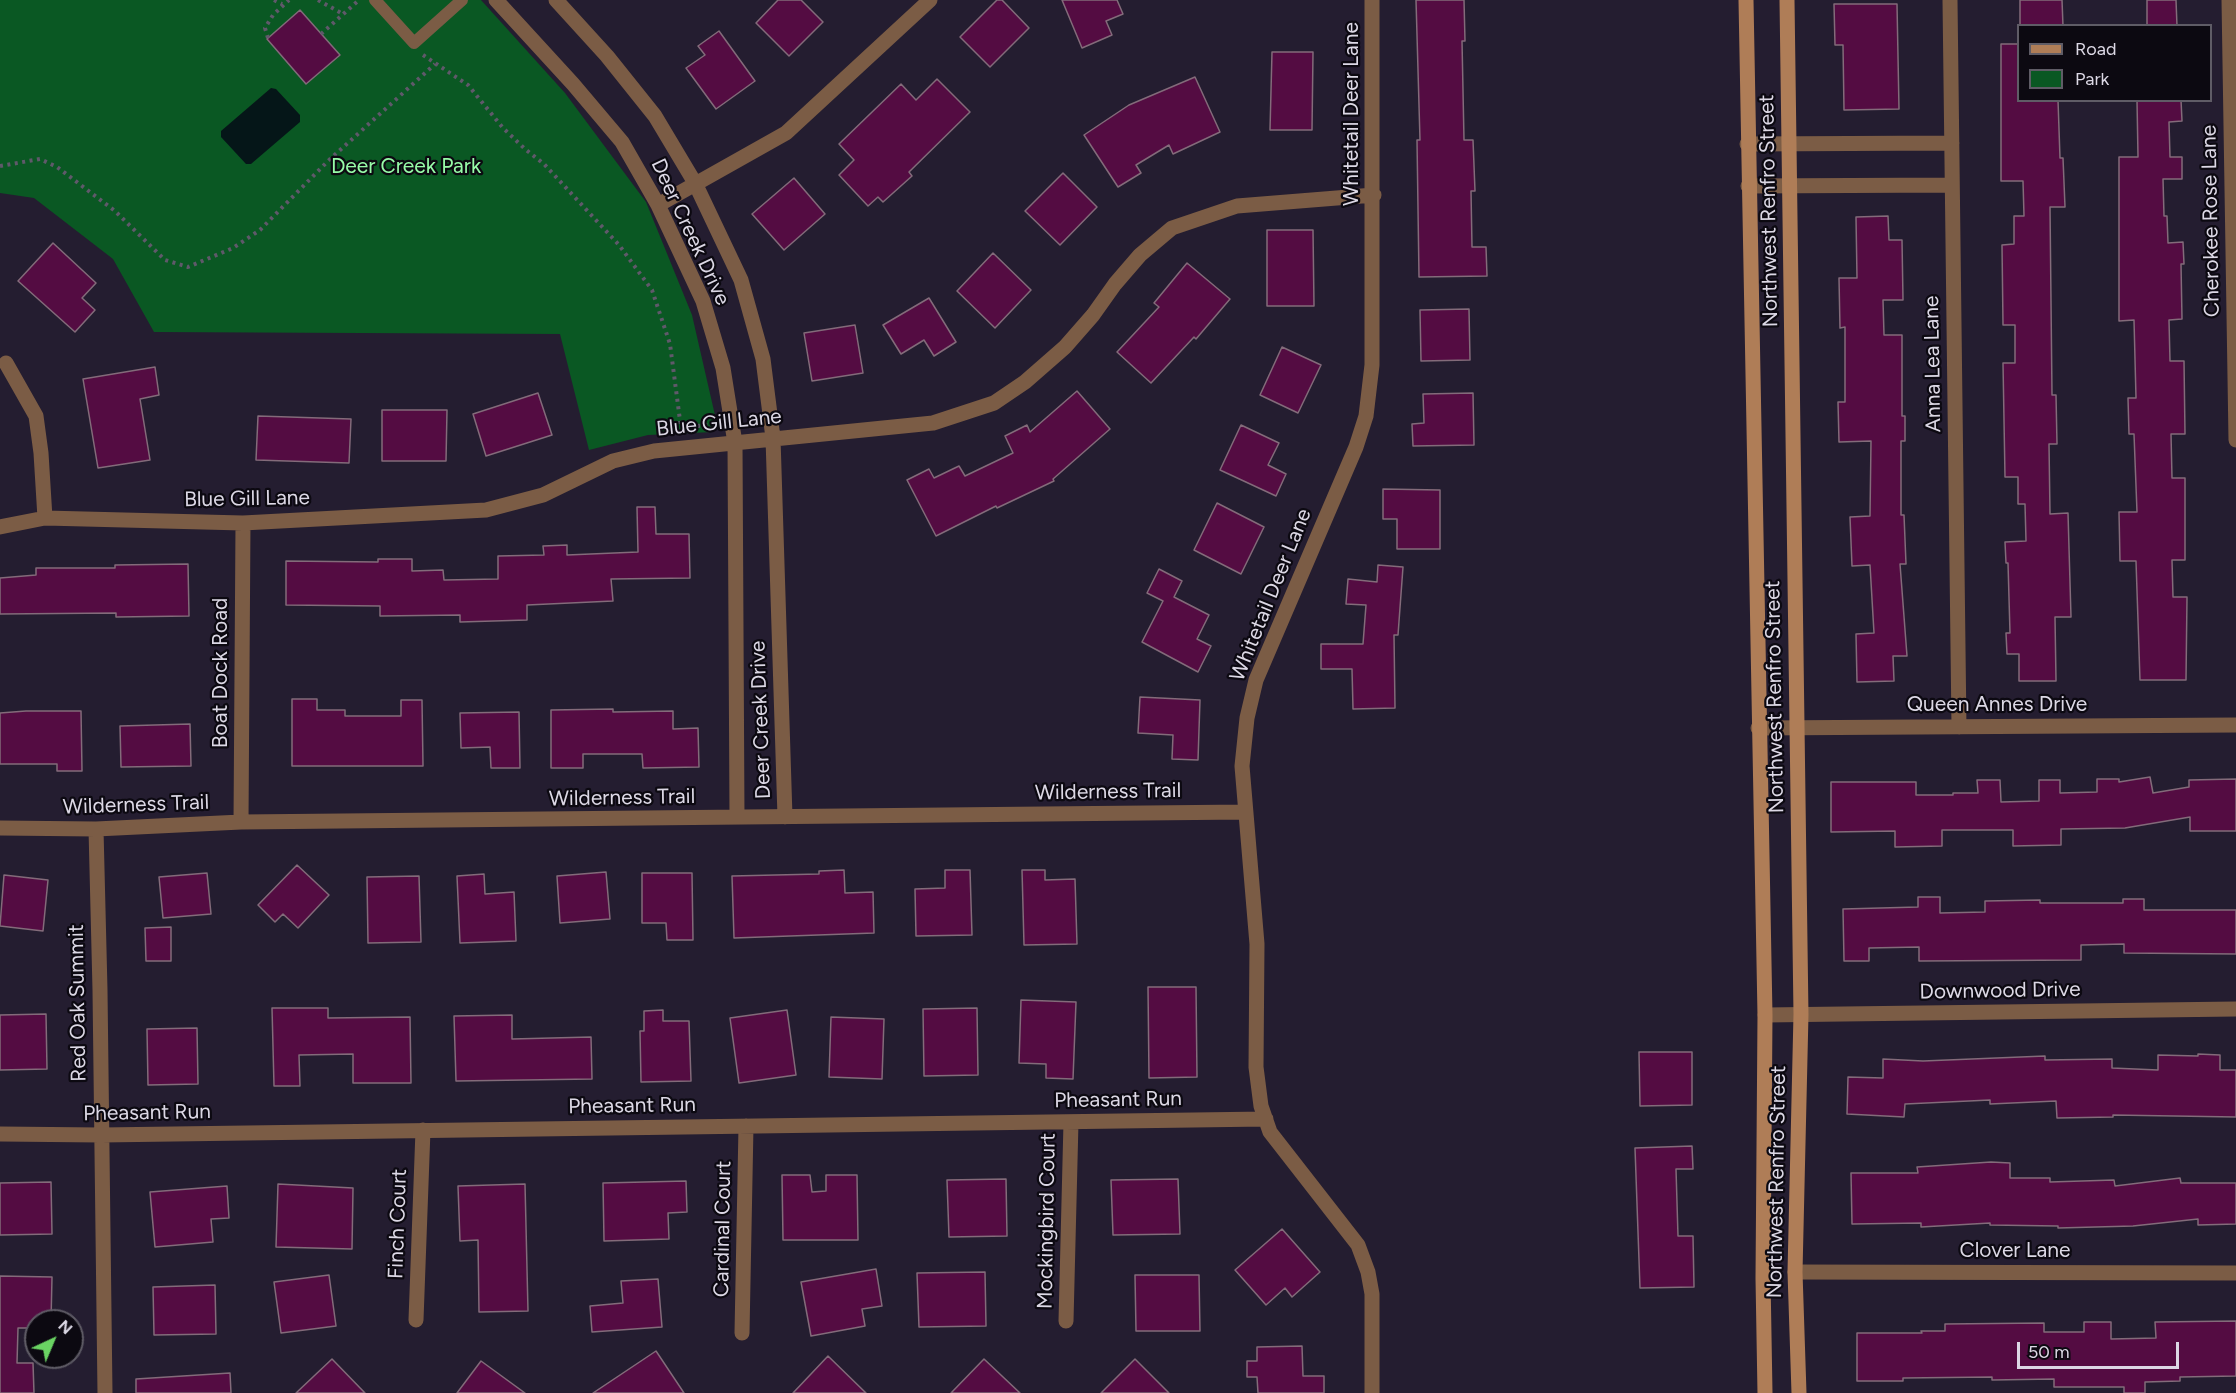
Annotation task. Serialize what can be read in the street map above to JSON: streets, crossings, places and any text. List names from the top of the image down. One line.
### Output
{"streets":{"main road":["Northwest Renfro Street"],"street":["Whitetail Deer Lane","Cherokee Rose Lane","Deer Creek Drive","Anna Lea Lane","Blue Gill Lane","Boat Dock Road","Queen Annes Drive","Wilderness Trail","Downwood Drive","Red Oak Summit","Pheasant Run","Mockingbird Court","Finch Court","Cardinal Court","Clover Lane"]},"crossings":[["Whitetail Deer Lane","Blue Gill Lane"],["Whitetail Deer Lane","Wilderness Trail"],["Whitetail Deer Lane","Pheasant Run"],["Northwest Renfro Street","Queen Annes Drive"],["Northwest Renfro Street","Downwood Drive"],["Northwest Renfro Street","Clover Lane"],["Deer Creek Drive","Blue Gill Lane"],["Deer Creek Drive","Wilderness Trail"],["Anna Lea Lane","Queen Annes Drive"],["Blue Gill Lane","Boat Dock Road"],["Boat Dock Road","Wilderness Trail"],["Wilderness Trail","Red Oak Summit"],["Red Oak Summit","Pheasant Run"],["Pheasant Run","Mockingbird Court"],["Pheasant Run","Finch Court"],["Pheasant Run","Cardinal Court"]],"parks":["Deer Creek Park"],"legend":["Road","Park"],"scale_bar":"50 m","north":"top right"}
